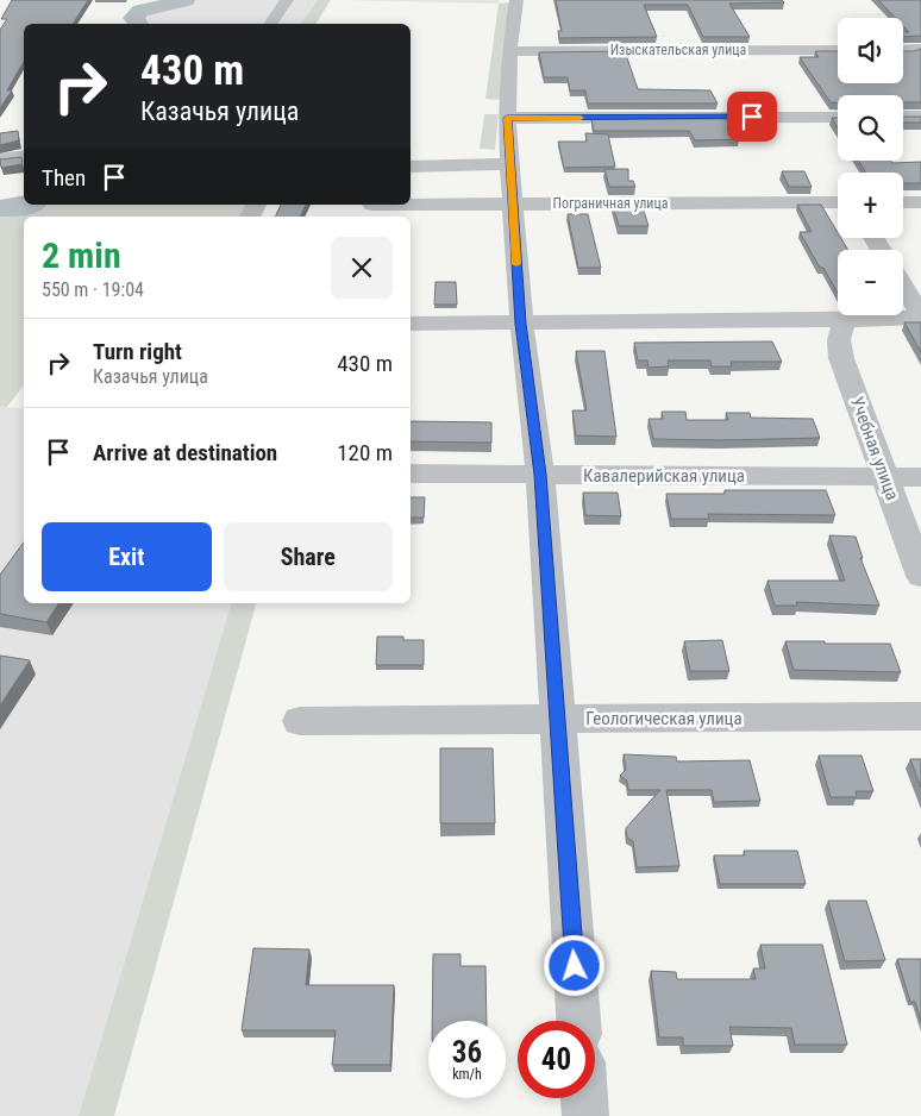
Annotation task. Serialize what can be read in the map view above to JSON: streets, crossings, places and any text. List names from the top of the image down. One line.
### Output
{"streets":{"street":["Изыскательская улица","Пограничная улица","Учебная улица","Кавалерийская улица","Геологическая улица"]},"crossings":[["Учебная улица","Кавалерийская улица"]],"page":{"map_buttons":["+","−"],"turn":["430 m","Казачья улица"],"then":"Then","heading":["2 min","550 m · 19:04"],"list":[{"name":"Turn right","note":"Казачья улица","value":"430 m"},{"name":"Arrive at destination","value":"120 m"}],"buttons":["Exit","Share"],"speed":"36 km/h","limit":"40"}}
